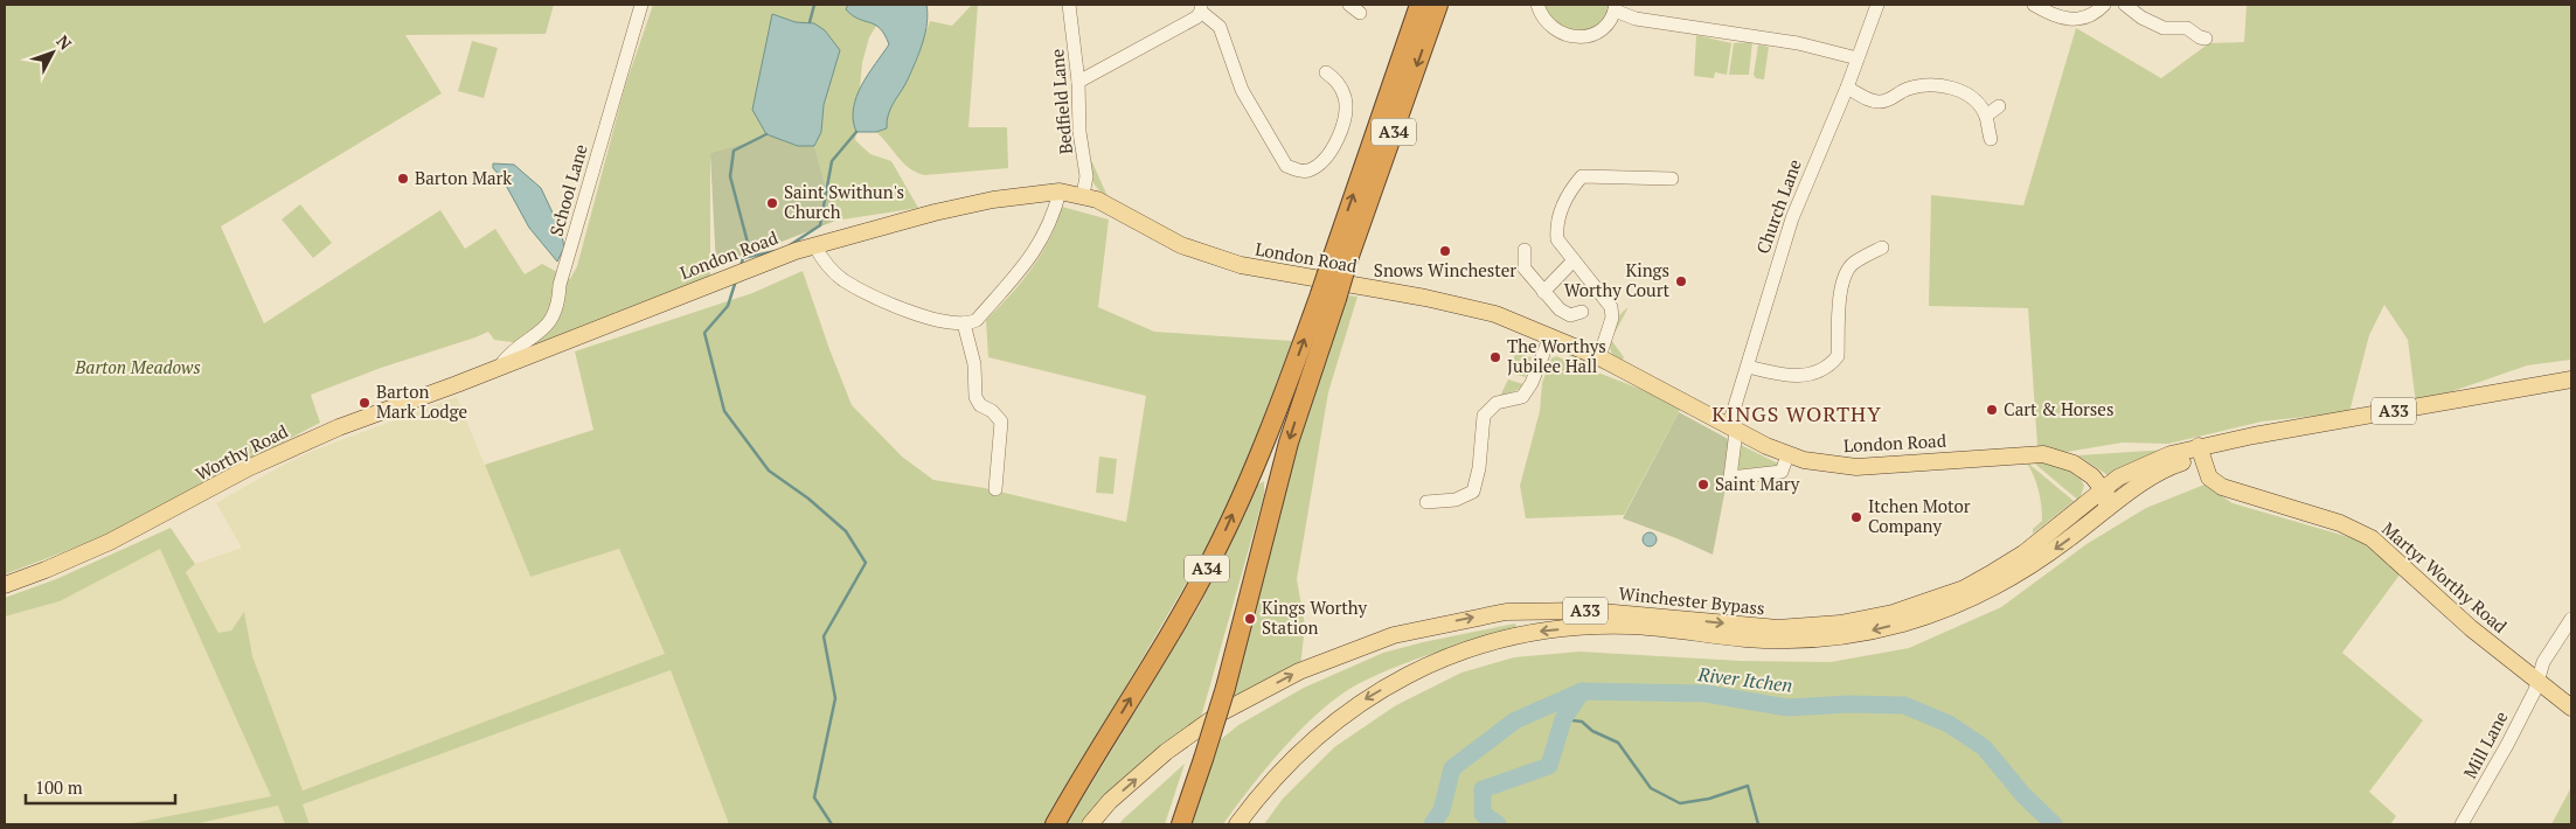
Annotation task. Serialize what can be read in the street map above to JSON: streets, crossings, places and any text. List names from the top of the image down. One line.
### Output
{"streets":{"highway":["A34"],"main road":["London Road","A33","Worthy Road","Martyr Worthy Road","Winchester Bypass"],"street":["Bedfield Lane","School Lane","Church Lane","Mill Lane"]},"crossings":[["Bedfield Lane","London Road"],["School Lane","London Road"],["School Lane","Worthy Road"],["Church Lane","London Road"],["London Road","A33"],["London Road","Worthy Road"],["London Road","Winchester Bypass"],["A33","Martyr Worthy Road"],["A33","Winchester Bypass"],["Martyr Worthy Road","Mill Lane"]],"districts":["KINGS WORTHY"],"water":["River Itchen"],"parks":["Barton Meadows"],"places":["Barton Mark","Saint Swithun's Church","Snows Winchester","Kings Worthy Court","The Worthys Jubilee Hall","Barton Mark Lodge","Cart & Horses","Saint Mary","Itchen Motor Company","Kings Worthy Station"],"scale_bar":"100 m","north":"top right"}
